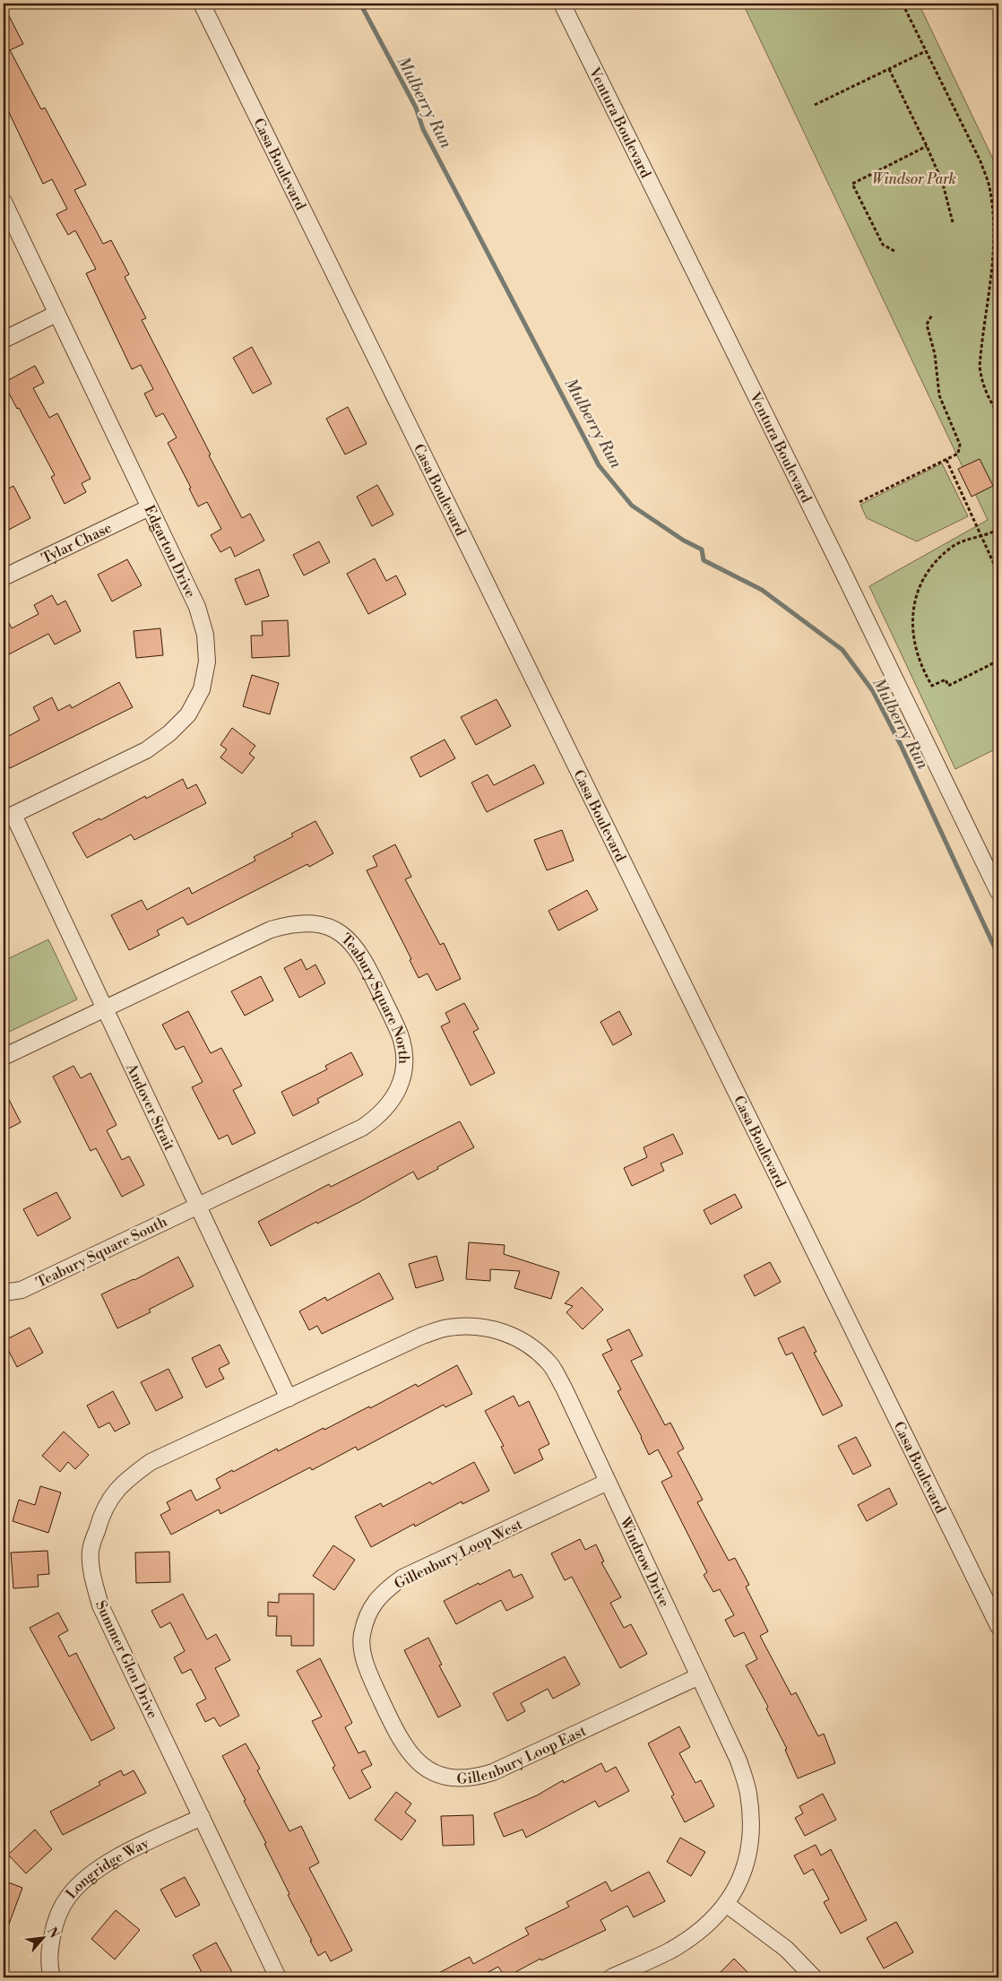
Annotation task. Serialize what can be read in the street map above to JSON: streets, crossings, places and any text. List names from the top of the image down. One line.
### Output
{"streets":{"street":["Ventura Boulevard","Casa Boulevard","Tylar Chase","Edgarton Drive","Teabury Square North","Andover Strait","Teabury Square South","Gillenbury Loop West","Windrow Drive","Summer Glen Drive","Gillenbury Loop East","Longridge Way"]},"crossings":[["Tylar Chase","Edgarton Drive"],["Edgarton Drive","Andover Strait"],["Teabury Square North","Andover Strait"],["Teabury Square North","Teabury Square South"],["Andover Strait","Teabury Square South"],["Andover Strait","Windrow Drive"],["Andover Strait","Summer Glen Drive"],["Gillenbury Loop West","Windrow Drive"],["Gillenbury Loop West","Gillenbury Loop East"],["Windrow Drive","Summer Glen Drive"],["Windrow Drive","Gillenbury Loop East"],["Summer Glen Drive","Longridge Way"]],"water":["Mulberry Run"],"parks":["Windsor Park"],"north":"top right"}
